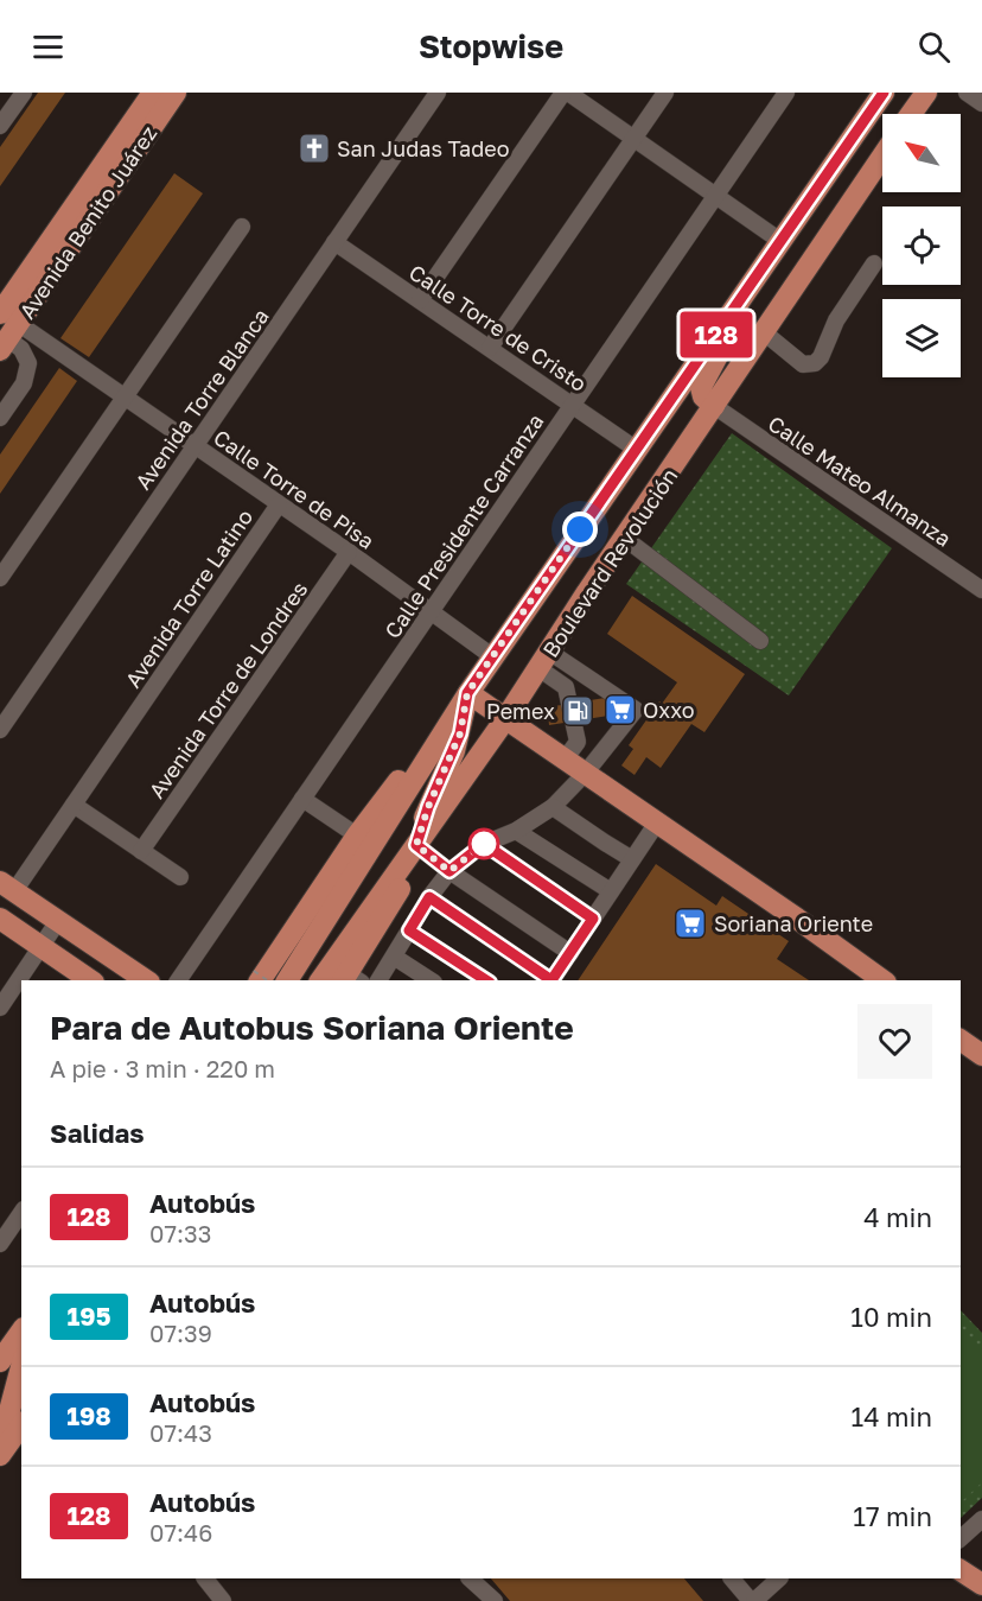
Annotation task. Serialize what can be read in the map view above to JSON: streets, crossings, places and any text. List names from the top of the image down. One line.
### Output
{"streets":{"main road":["Avenida Benito Juárez","Boulevard Revolución"],"street":["Calle Torre de Cristo","Avenida Torre Blanca","Calle Mateo Almanza","Calle Torre de Pisa","Calle Presidente Carranza","Avenida Torre Latino","Avenida Torre de Londres"]},"crossings":[["Avenida Benito Juárez","Calle Torre de Pisa"],["Calle Torre de Cristo","Avenida Torre Blanca"],["Calle Torre de Cristo","Calle Presidente Carranza"],["Avenida Torre Blanca","Calle Torre de Pisa"],["Calle Mateo Almanza","Boulevard Revolución"],["Calle Torre de Pisa","Calle Presidente Carranza"],["Calle Torre de Pisa","Avenida Torre Latino"],["Calle Torre de Pisa","Avenida Torre de Londres"]],"places":{"church":["San Judas Tadeo"],"supermarket":["Oxxo","Soriana Oriente"],"fuel station":["Pemex"]},"lines":["bus line 128"],"north":"top left","page":{"header":"Stopwise","on_map":"128","heading":[["Para de Autobus Soriana Oriente","A pie · 3 min · 220 m"],"Salidas"],"list":[{"mark":"128","name":"Autobús","note":"07:33","value":"4 min"},{"mark":"195","name":"Autobús","note":"07:39","value":"10 min"},{"mark":"198","name":"Autobús","note":"07:43","value":"14 min"},{"mark":"128","name":"Autobús","note":"07:46","value":"17 min"}]}}
